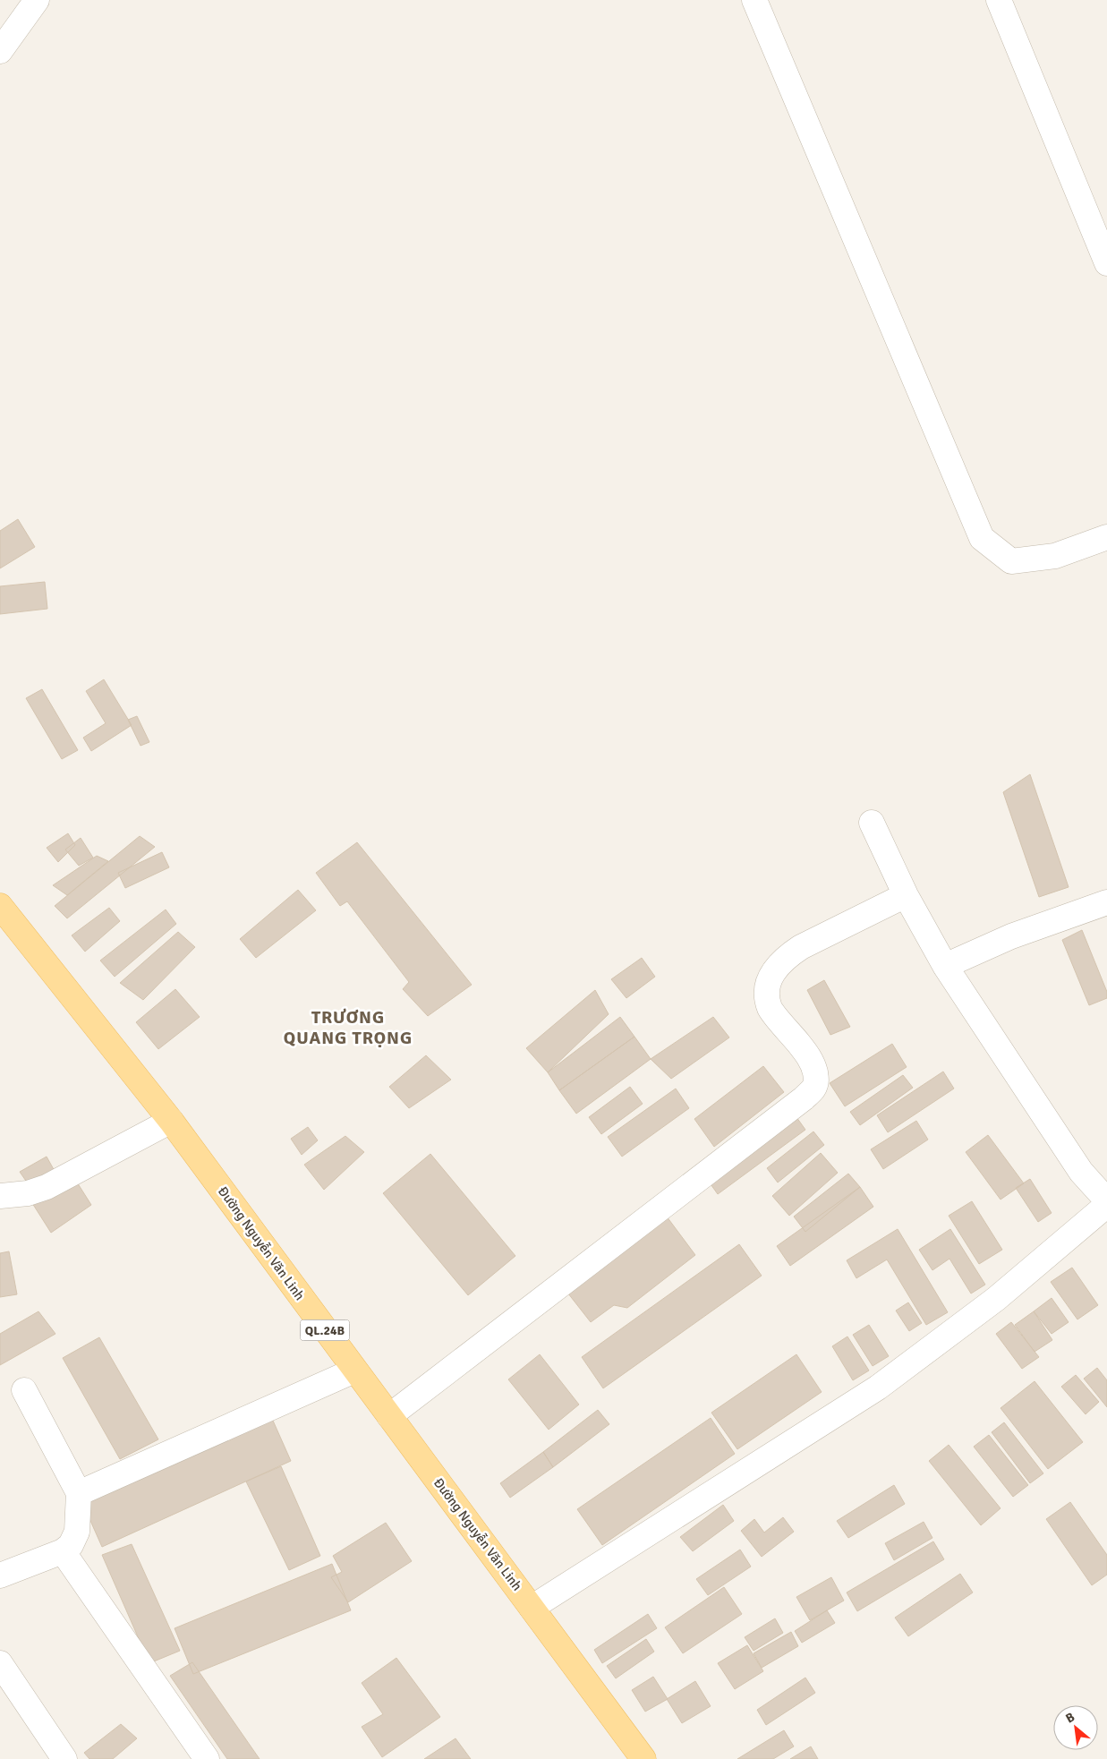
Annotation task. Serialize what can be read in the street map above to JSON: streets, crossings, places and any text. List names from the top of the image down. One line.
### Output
{"streets":{"main road":["Đường Nguyễn Văn Linh","QL.24B"]},"districts":["TRƯƠNG QUANG TRỌNG"],"north":"top left"}
